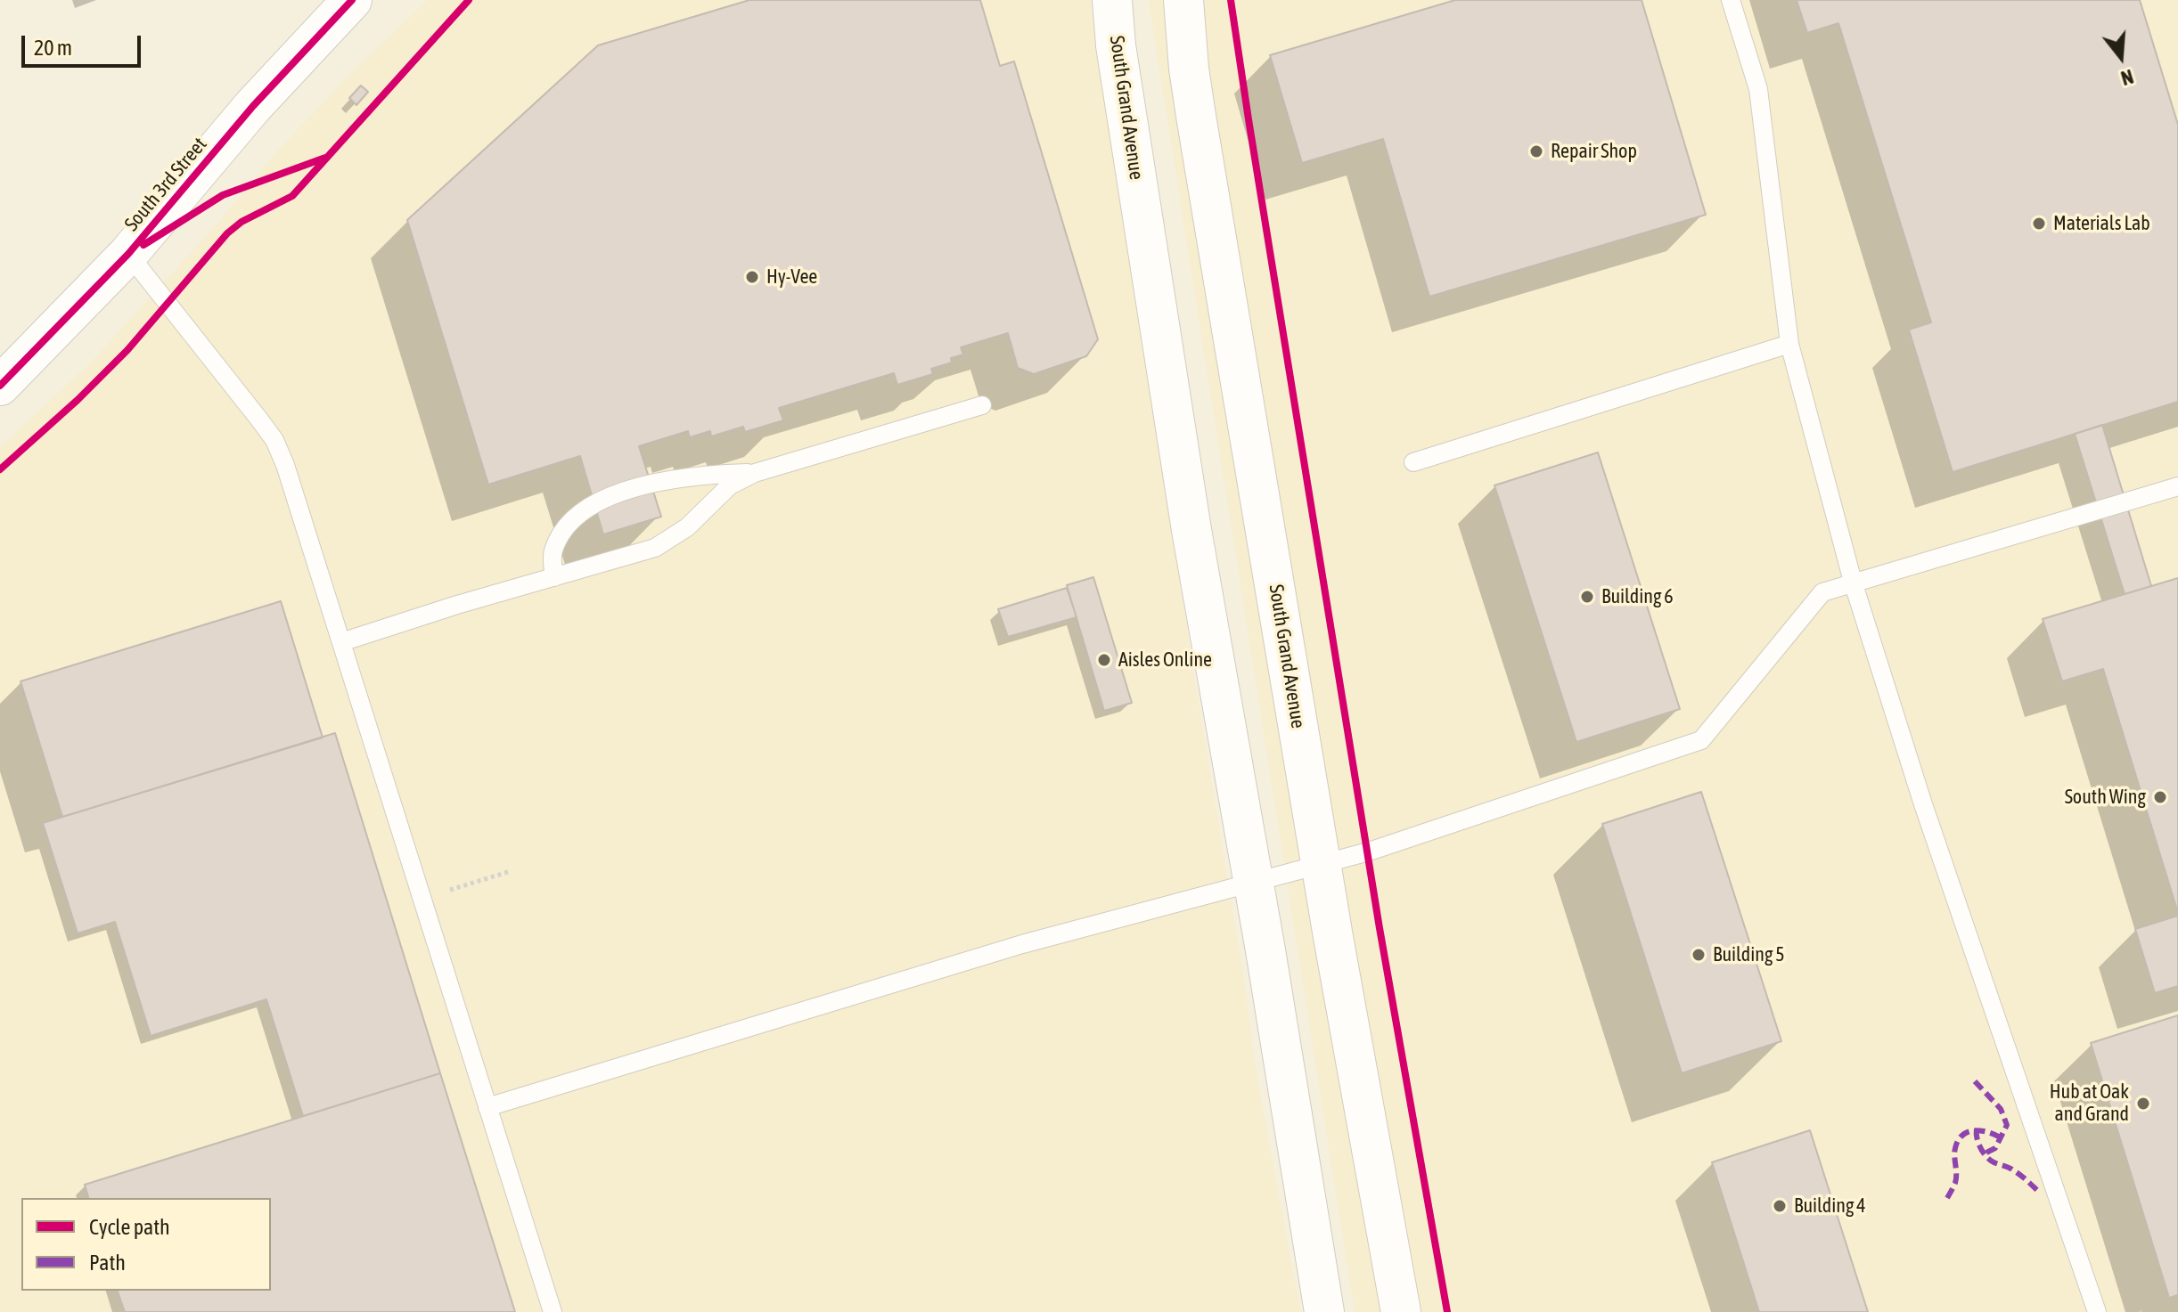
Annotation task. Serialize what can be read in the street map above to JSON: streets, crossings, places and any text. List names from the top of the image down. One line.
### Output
{"streets":{"street":["South Grand Avenue","South 3rd Street"]},"places":["Repair Shop","Materials Lab","Hy-Vee","Building 6","Aisles Online","South Wing","Building 5","Hub at Oak and Grand","Building 4"],"legend":["Cycle path","Path"],"scale_bar":"20 m","north":"bottom"}
